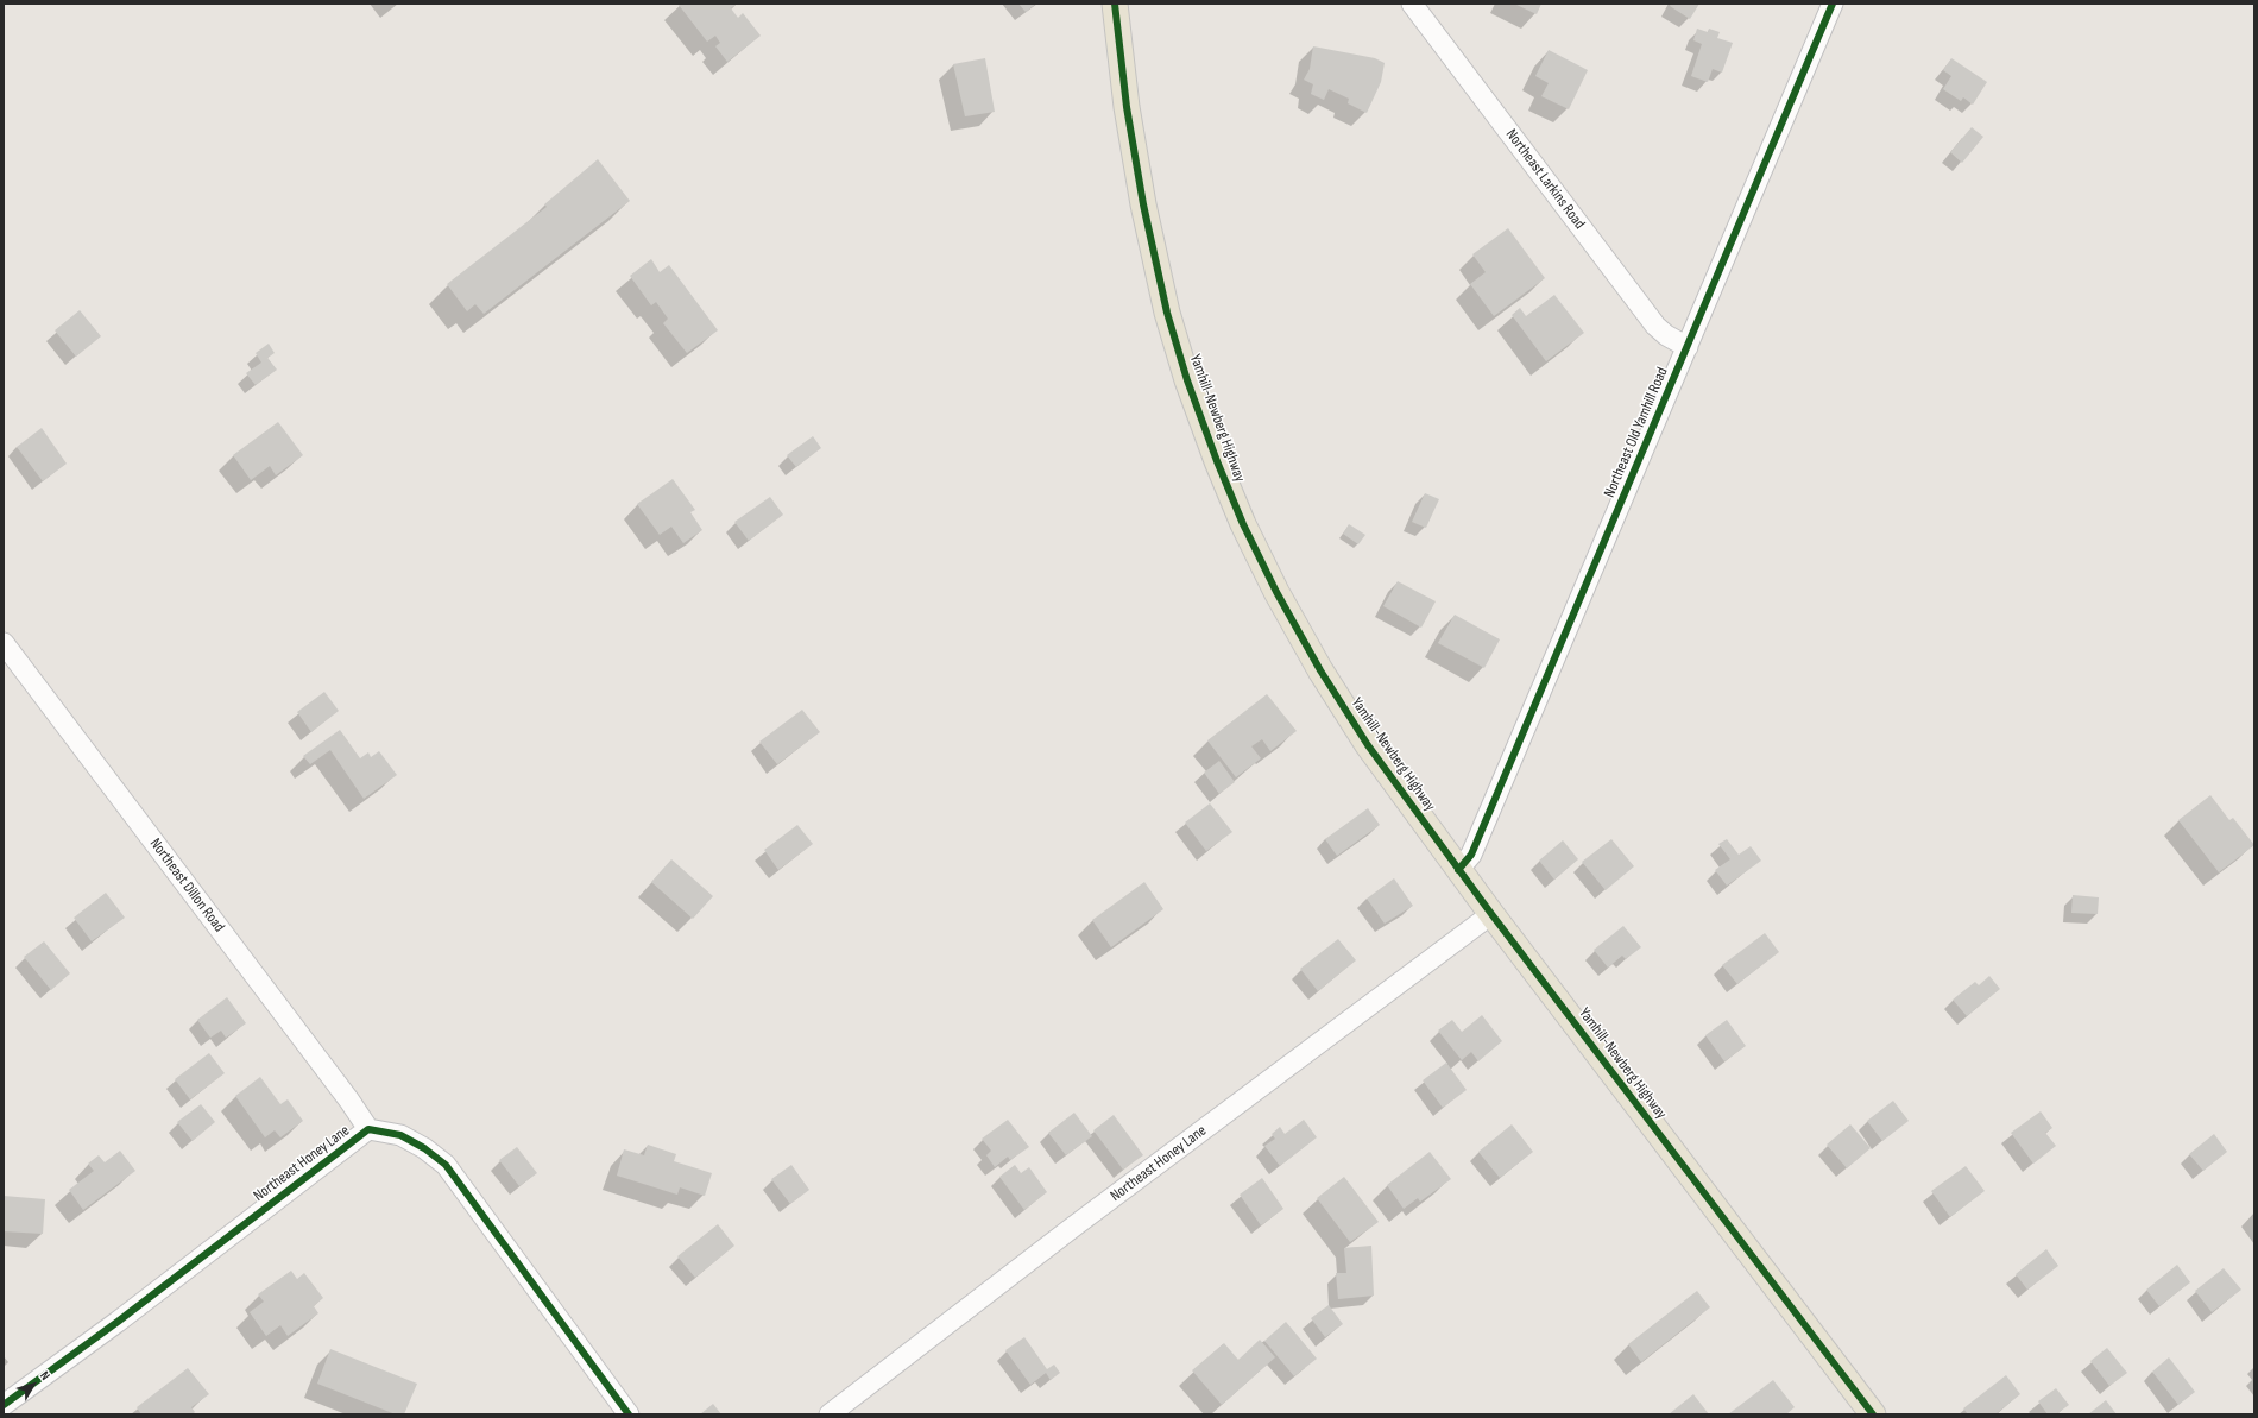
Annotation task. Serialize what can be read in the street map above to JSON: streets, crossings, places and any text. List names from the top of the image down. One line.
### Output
{"streets":{"main road":["Yamhill-Newberg Highway"],"street":["Northeast Larkins Road","Northeast Old Yamhill Road","Northeast Dillon Road","Northeast Honey Lane"]},"crossings":[["Northeast Larkins Road","Northeast Old Yamhill Road"],["Yamhill-Newberg Highway","Northeast Old Yamhill Road"],["Yamhill-Newberg Highway","Northeast Honey Lane"],["Northeast Dillon Road","Northeast Honey Lane"]],"north":"top right"}
